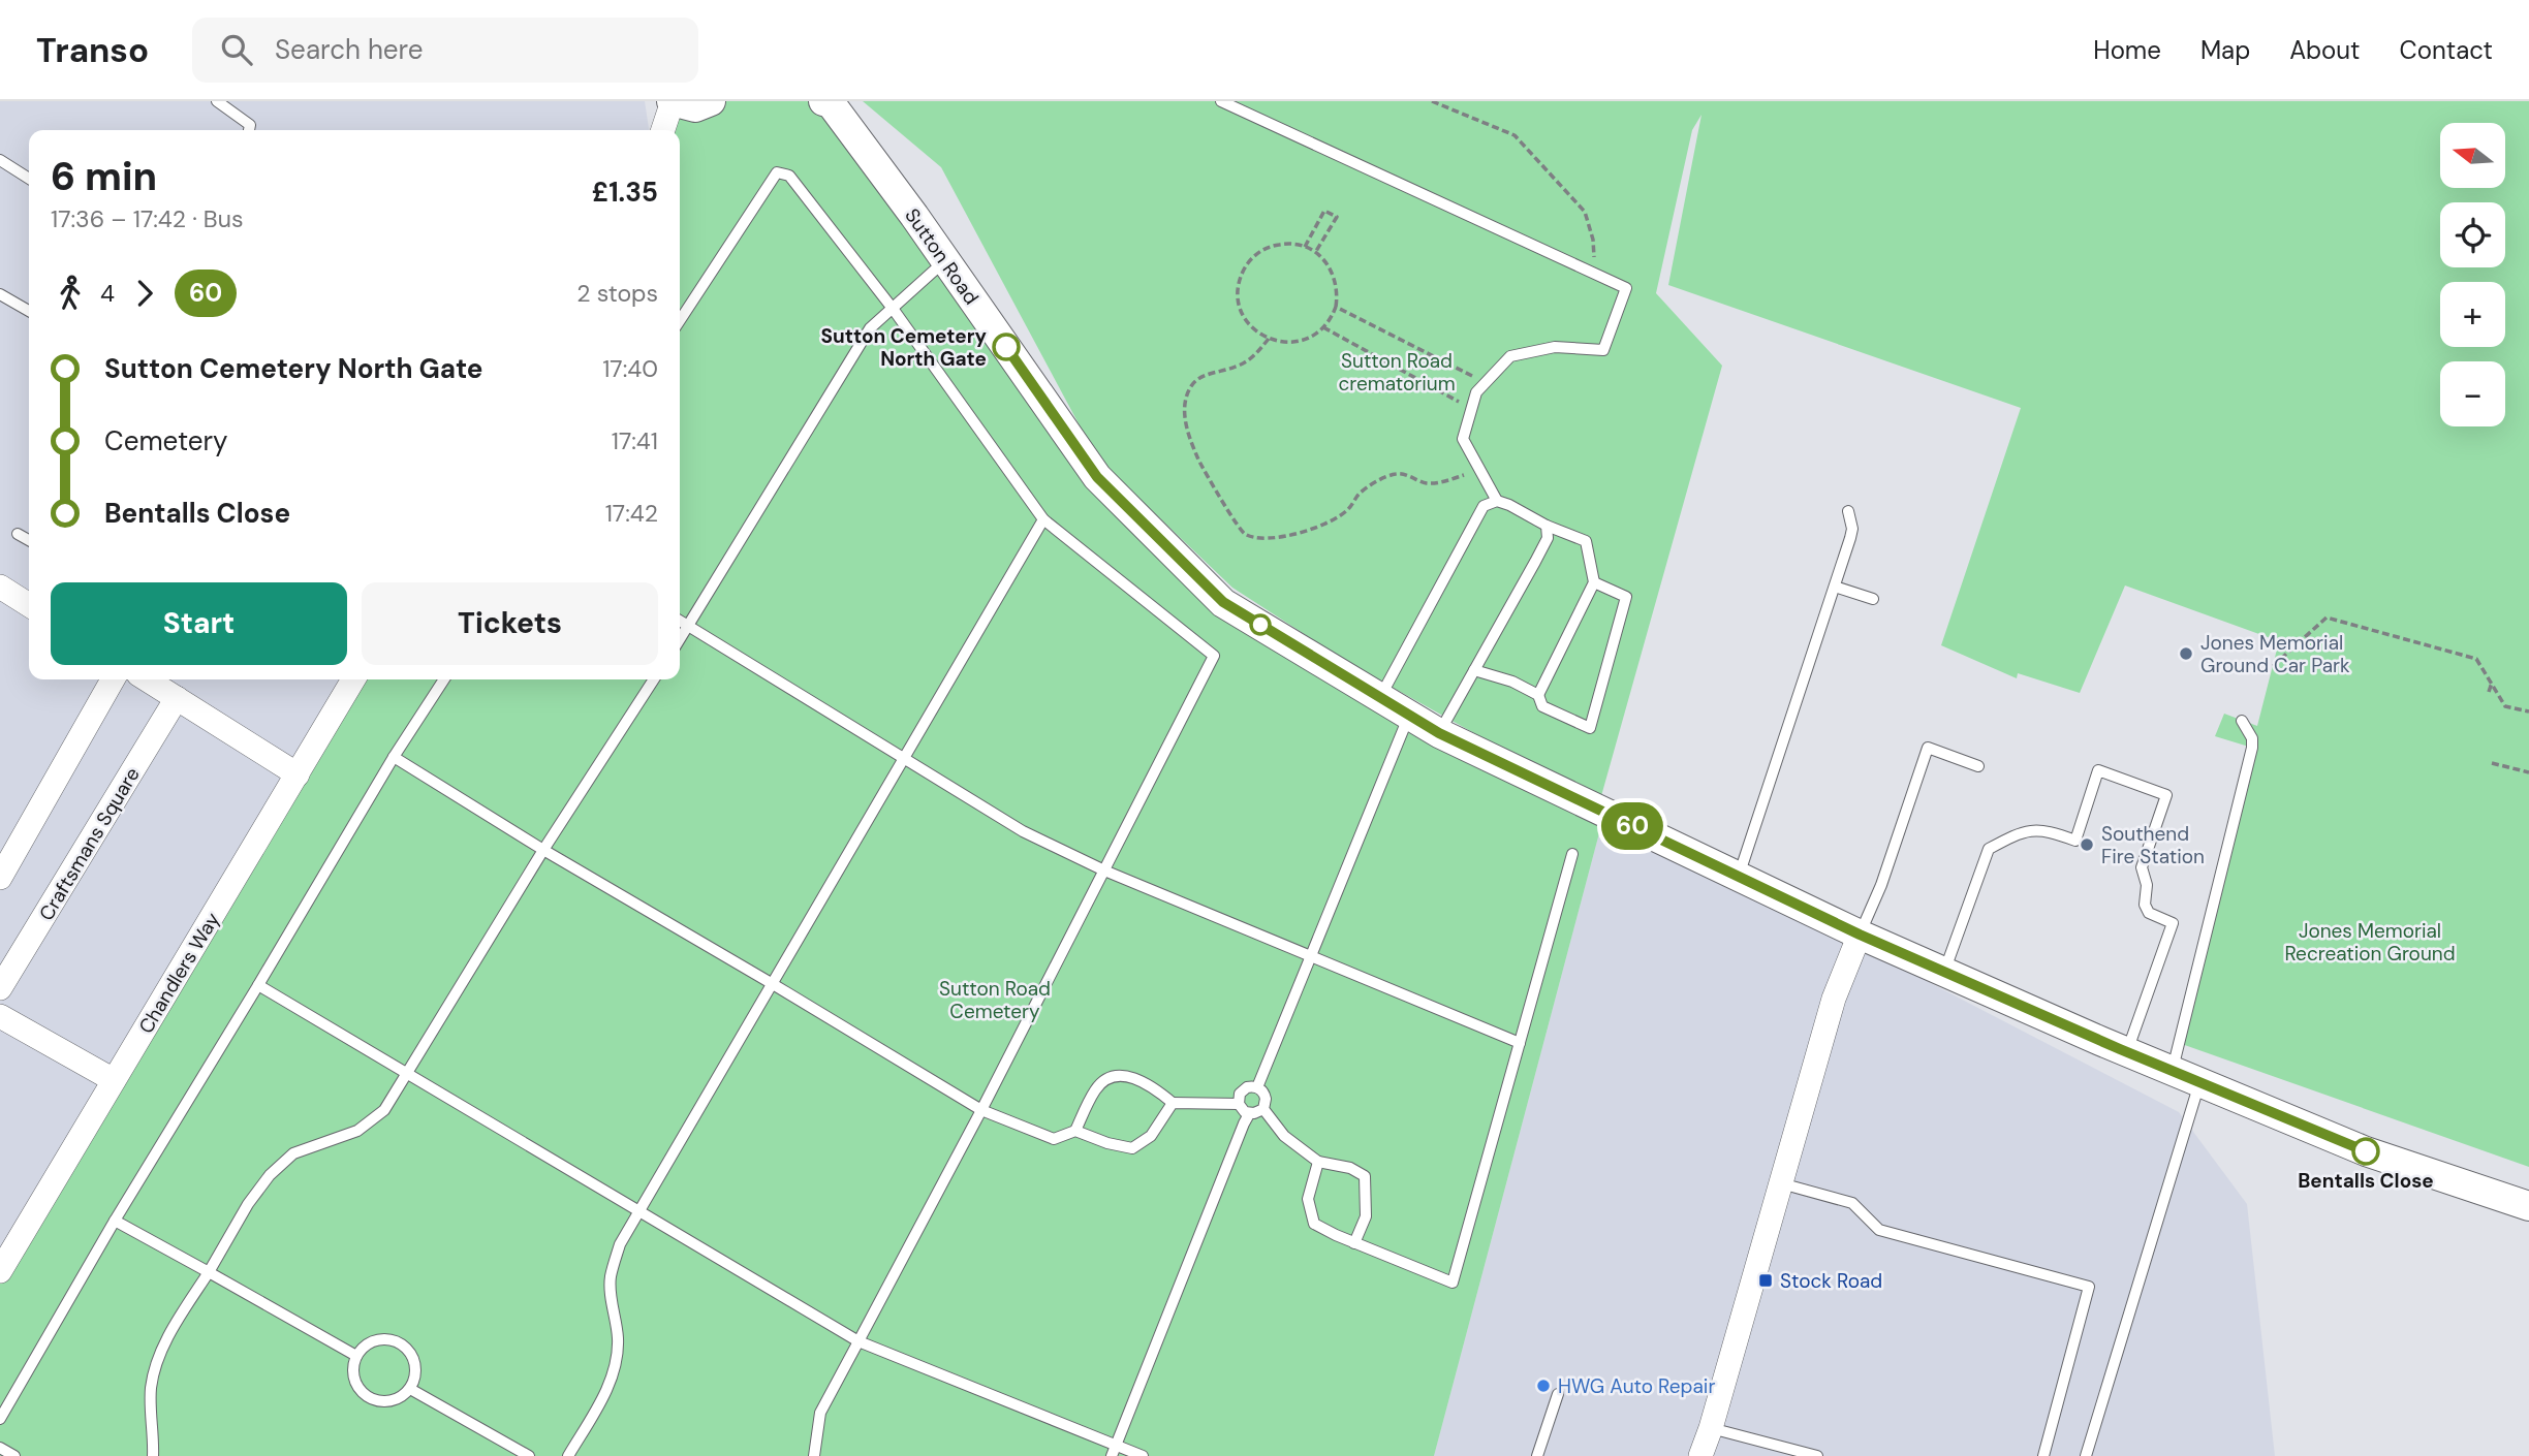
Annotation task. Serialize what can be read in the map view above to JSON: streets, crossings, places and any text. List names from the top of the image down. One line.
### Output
{"streets":{"street":["Sutton Road","Craftsmans Square","Chandlers Way"]},"parks":["Sutton Road crematorium","Jones Memorial Recreation Ground","Sutton Road Cemetery"],"places":{"other":["Sutton Cemetery North Gate","Jones Memorial Ground Car Park","Southend Fire Station","Bentalls Close","HWG Auto Repair"],"transit":["Stock Road"]},"lines":["bus line 60"],"north":"left","page":{"header":"Transo","search":"Search here","nav":["Home","Map","About","Contact"],"on_map":"60","map_buttons":["+","−"],"heading":["6 min","17:36 – 17:42 · Bus","£1.35"],"legs":["4","60","2 stops"],"list":[{"name":"Sutton Cemetery North Gate","value":"17:40"},{"name":"Cemetery","value":"17:41"},{"name":"Bentalls Close","value":"17:42"}],"buttons":["Start","Tickets"]}}
